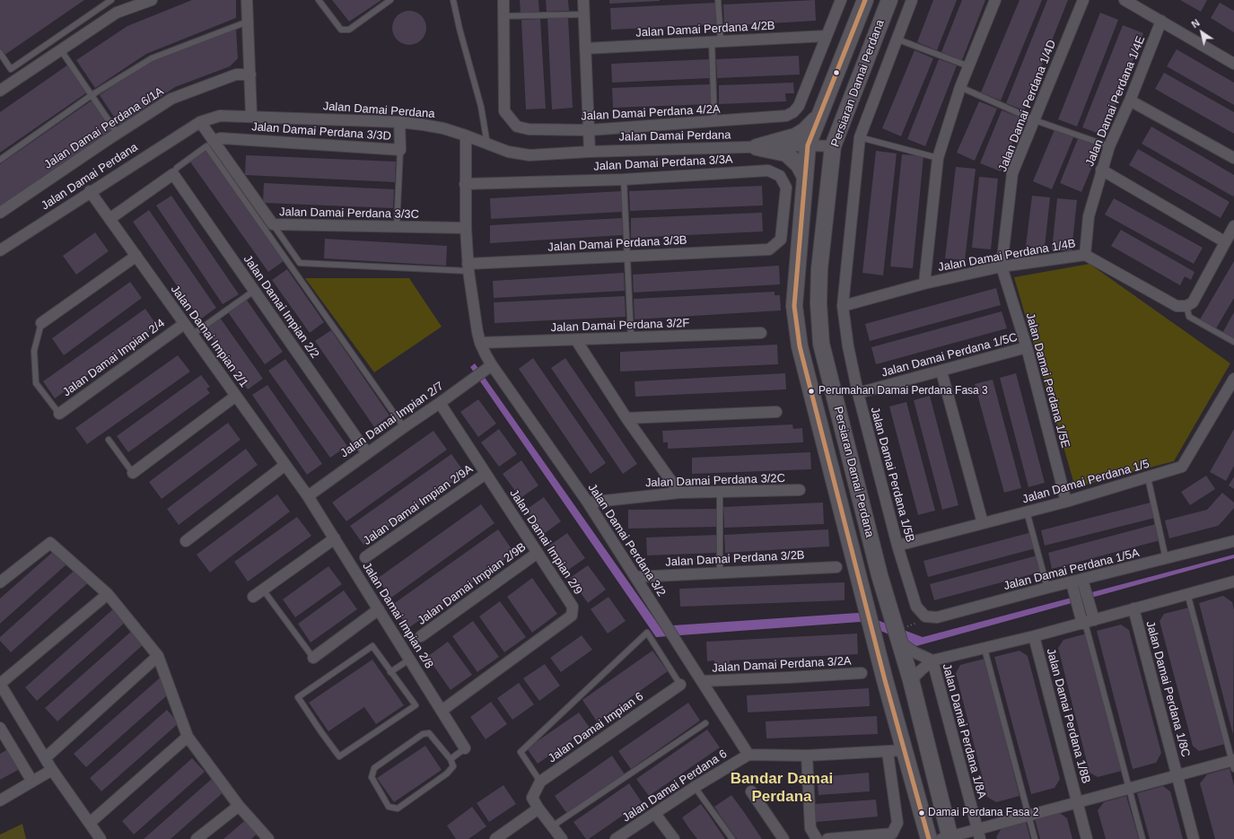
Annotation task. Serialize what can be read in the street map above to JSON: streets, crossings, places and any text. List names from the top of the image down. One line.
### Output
{"streets":{"main road":["Persiaran Damai Perdana"],"street":["Jalan Damai Perdana 4/2B","Jalan Damai Perdana 1/4E","Jalan Damai Perdana 1/4D","Jalan Damai Perdana","Jalan Damai Perdana 4/2A","Jalan Damai Perdana 6/1A","Jalan Damai Perdana 3/3D","Jalan Damai Perdana 3/3A","Jalan Damai Perdana 3/3C","Jalan Damai Perdana 3/3B","Jalan Damai Perdana 1/4B","Jalan Damai Impian 2/2","Jalan Damai Perdana 3/2F","Jalan Damai Impian 2/1","Jalan Damai Perdana 1/5C","Jalan Damai Impian 2/4","Jalan Damai Perdana 1/5E","Jalan Damai Impian 2/7","Jalan Damai Perdana 1/5B","Jalan Damai Perdana 3/2C","Jalan Damai Perdana 1/5","Jalan Damai Impian 2/9A","Jalan Damai Perdana 3/2","Jalan Damai Impian 2/9","Jalan Damai Perdana 3/2B","Jalan Damai Perdana 1/5A","Jalan Damai Impian 2/9B","Jalan Damai Impian 2/8","Jalan Damai Perdana 3/2A","Jalan Damai Perdana 1/8C","Jalan Damai Perdana 1/8B","Jalan Damai Impian 6","Jalan Damai Perdana 1/8A","Jalan Damai Perdana 6"]},"crossings":[["Jalan Damai Perdana 4/2B","Jalan Damai Perdana 4/2A"],["Persiaran Damai Perdana","Jalan Damai Perdana"],["Jalan Damai Perdana 1/4E","Jalan Damai Perdana 1/4B"],["Jalan Damai Perdana 1/4D","Jalan Damai Perdana 1/4B"],["Jalan Damai Perdana 1/4D","Jalan Damai Perdana 1/5E"],["Jalan Damai Perdana","Jalan Damai Perdana 3/3D"],["Jalan Damai Perdana","Jalan Damai Perdana 3/3C"],["Jalan Damai Perdana","Jalan Damai Impian 2/1"],["Jalan Damai Perdana","Jalan Damai Perdana 3/2"],["Jalan Damai Perdana 3/3D","Jalan Damai Perdana 3/3C"],["Jalan Damai Perdana 3/3A","Jalan Damai Perdana 3/3B"],["Jalan Damai Perdana 3/3A","Jalan Damai Perdana 3/2"],["Jalan Damai Perdana 3/3C","Jalan Damai Perdana 3/2"],["Jalan Damai Perdana 3/3B","Jalan Damai Perdana 3/2"],["Jalan Damai Perdana 1/4B","Jalan Damai Perdana 1/5E"],["Jalan Damai Perdana 1/4B","Jalan Damai Perdana 1/5B"],["Jalan Damai Impian 2/2","Jalan Damai Impian 2/7"],["Jalan Damai Perdana 3/2F","Jalan Damai Perdana 3/2"],["Jalan Damai Impian 2/1","Jalan Damai Impian 2/4"],["Jalan Damai Impian 2/1","Jalan Damai Impian 2/7"],["Jalan Damai Impian 2/1","Jalan Damai Impian 2/8"],["Jalan Damai Perdana 1/5C","Jalan Damai Perdana 1/5E"],["Jalan Damai Perdana 1/5C","Jalan Damai Perdana 1/5B"],["Jalan Damai Perdana 1/5E","Jalan Damai Perdana 1/5"],["Jalan Damai Impian 2/7","Jalan Damai Perdana 3/2"],["Jalan Damai Impian 2/7","Jalan Damai Impian 2/9"],["Jalan Damai Impian 2/7","Jalan Damai Impian 2/8"],["Jalan Damai Perdana 1/5B","Jalan Damai Perdana 1/5"],["Jalan Damai Perdana 1/5B","Jalan Damai Perdana 1/5A"],["Jalan Damai Perdana 3/2C","Jalan Damai Perdana 3/2"],["Jalan Damai Impian 2/9A","Jalan Damai Impian 2/9"],["Jalan Damai Perdana 3/2","Jalan Damai Perdana 3/2B"],["Jalan Damai Perdana 3/2","Jalan Damai Perdana 3/2A"],["Jalan Damai Perdana 3/2","Jalan Damai Perdana 6"],["Jalan Damai Impian 2/9","Jalan Damai Impian 2/9B"],["Jalan Damai Impian 2/9","Jalan Damai Impian 2/8"]],"districts":["Bandar Damai Perdana"],"places":["Perumahan Damai Perdana Fasa 3","Damai Perdana Fasa 2"],"north":"top left"}
